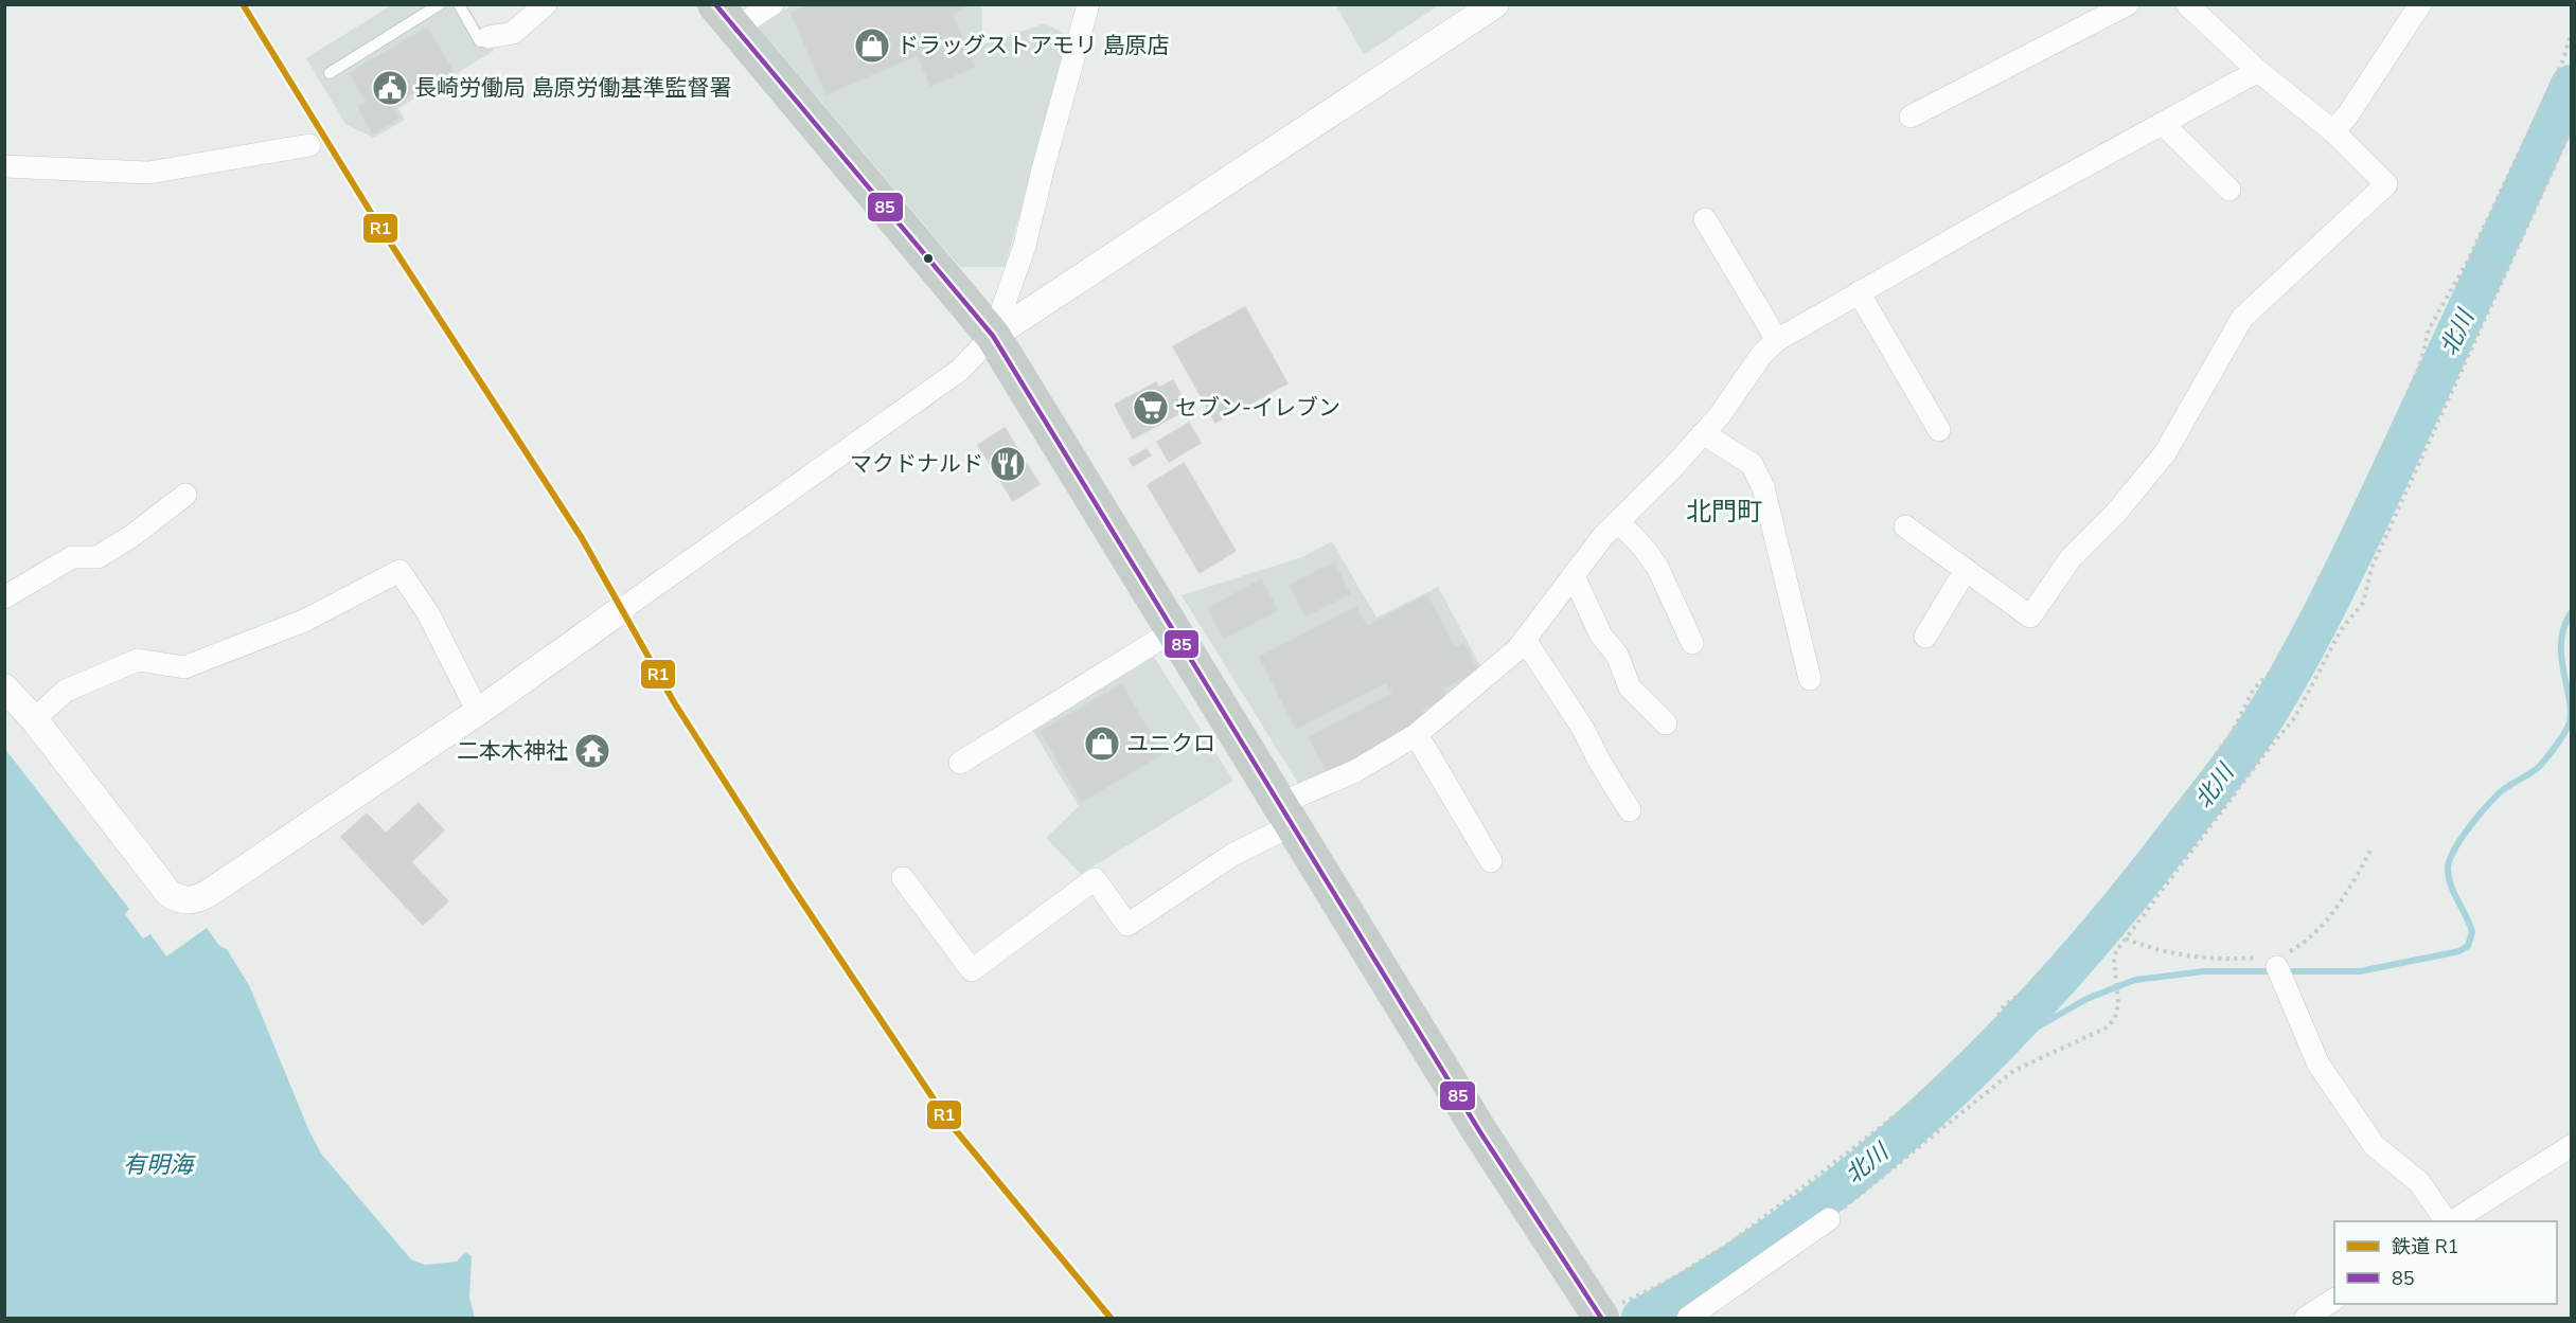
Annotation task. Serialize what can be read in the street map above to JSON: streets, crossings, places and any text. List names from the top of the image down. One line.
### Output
{"districts":["北門町"],"water":["北川","有明海"],"places":{"shop":["ドラッグストアモリ 島原店","ユニクロ"],"public building":["長崎労働局 島原労働基準監督署"],"supermarket":["セブン-イレブン"],"restaurant":["マクドナルド"],"temple":["二本木神社"]},"lines":["rail line R1","transit line 85"],"legend":["鉄道 R1","85"]}
